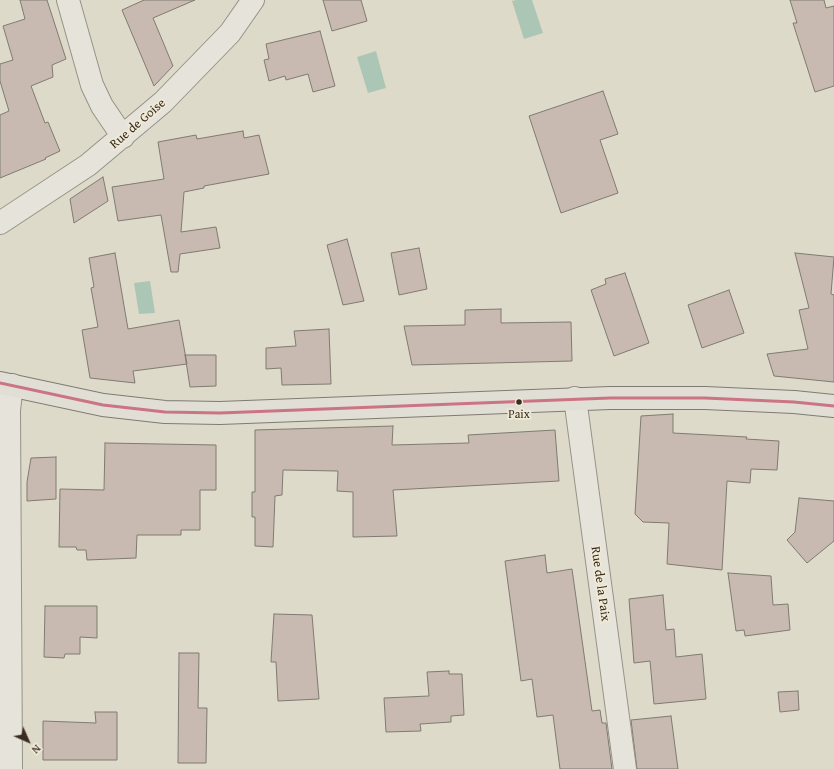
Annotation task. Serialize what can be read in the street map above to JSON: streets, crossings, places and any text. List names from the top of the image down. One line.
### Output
{"streets":{"street":["Rue de Goise","Rue de la Paix"]},"places":["Paix"],"north":"bottom right"}
